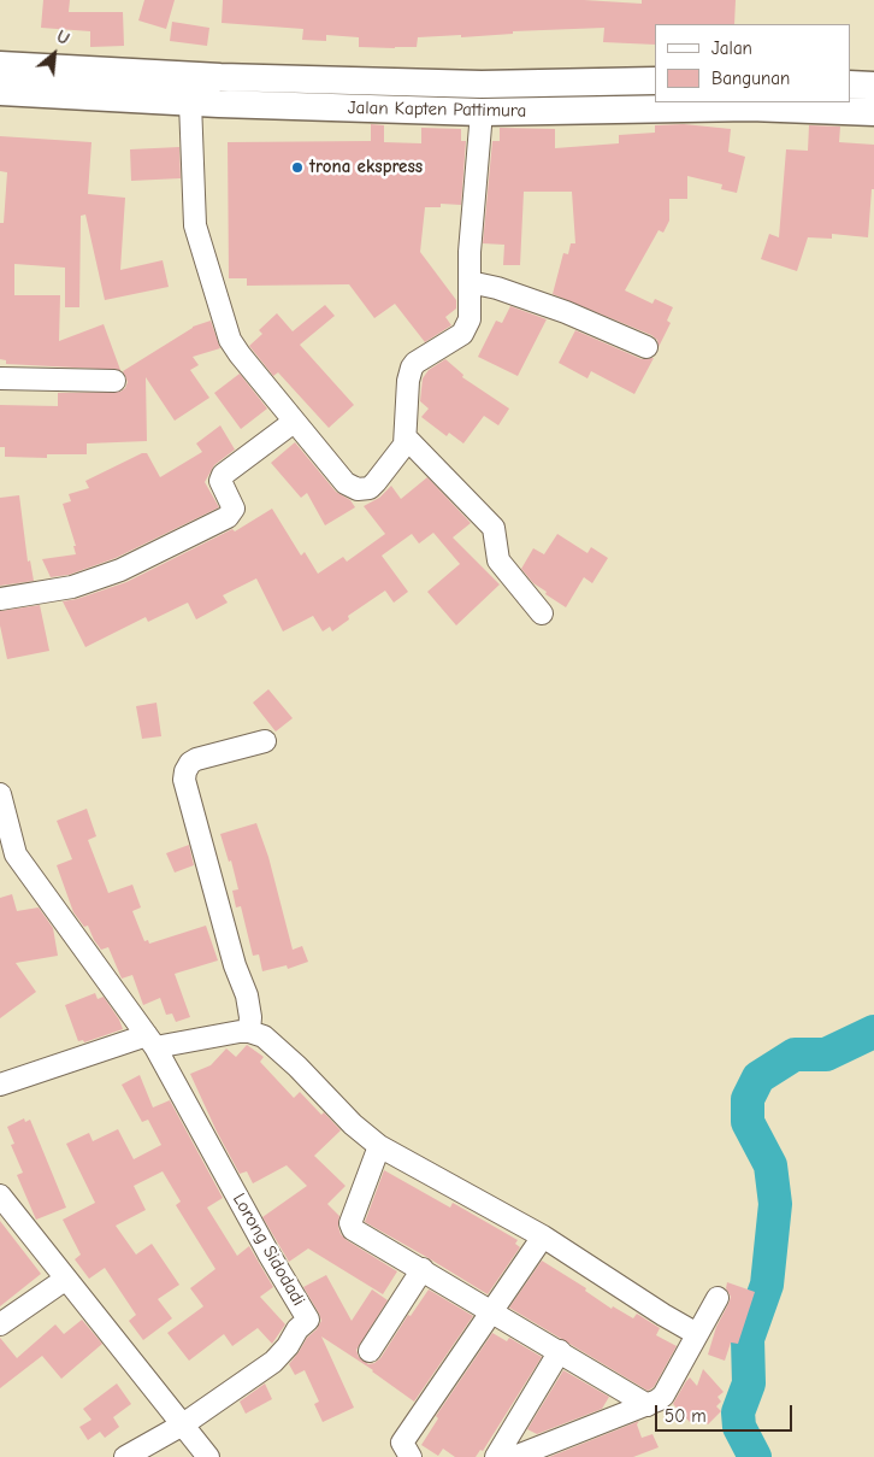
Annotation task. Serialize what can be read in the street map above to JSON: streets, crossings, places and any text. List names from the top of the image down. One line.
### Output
{"streets":{"main road":["Jalan Kapten Pattimura"],"street":["Lorong Sidodadi"]},"places":["trona ekspress"],"legend":["Jalan","Bangunan"],"scale_bar":"50 m","north":"top right"}
